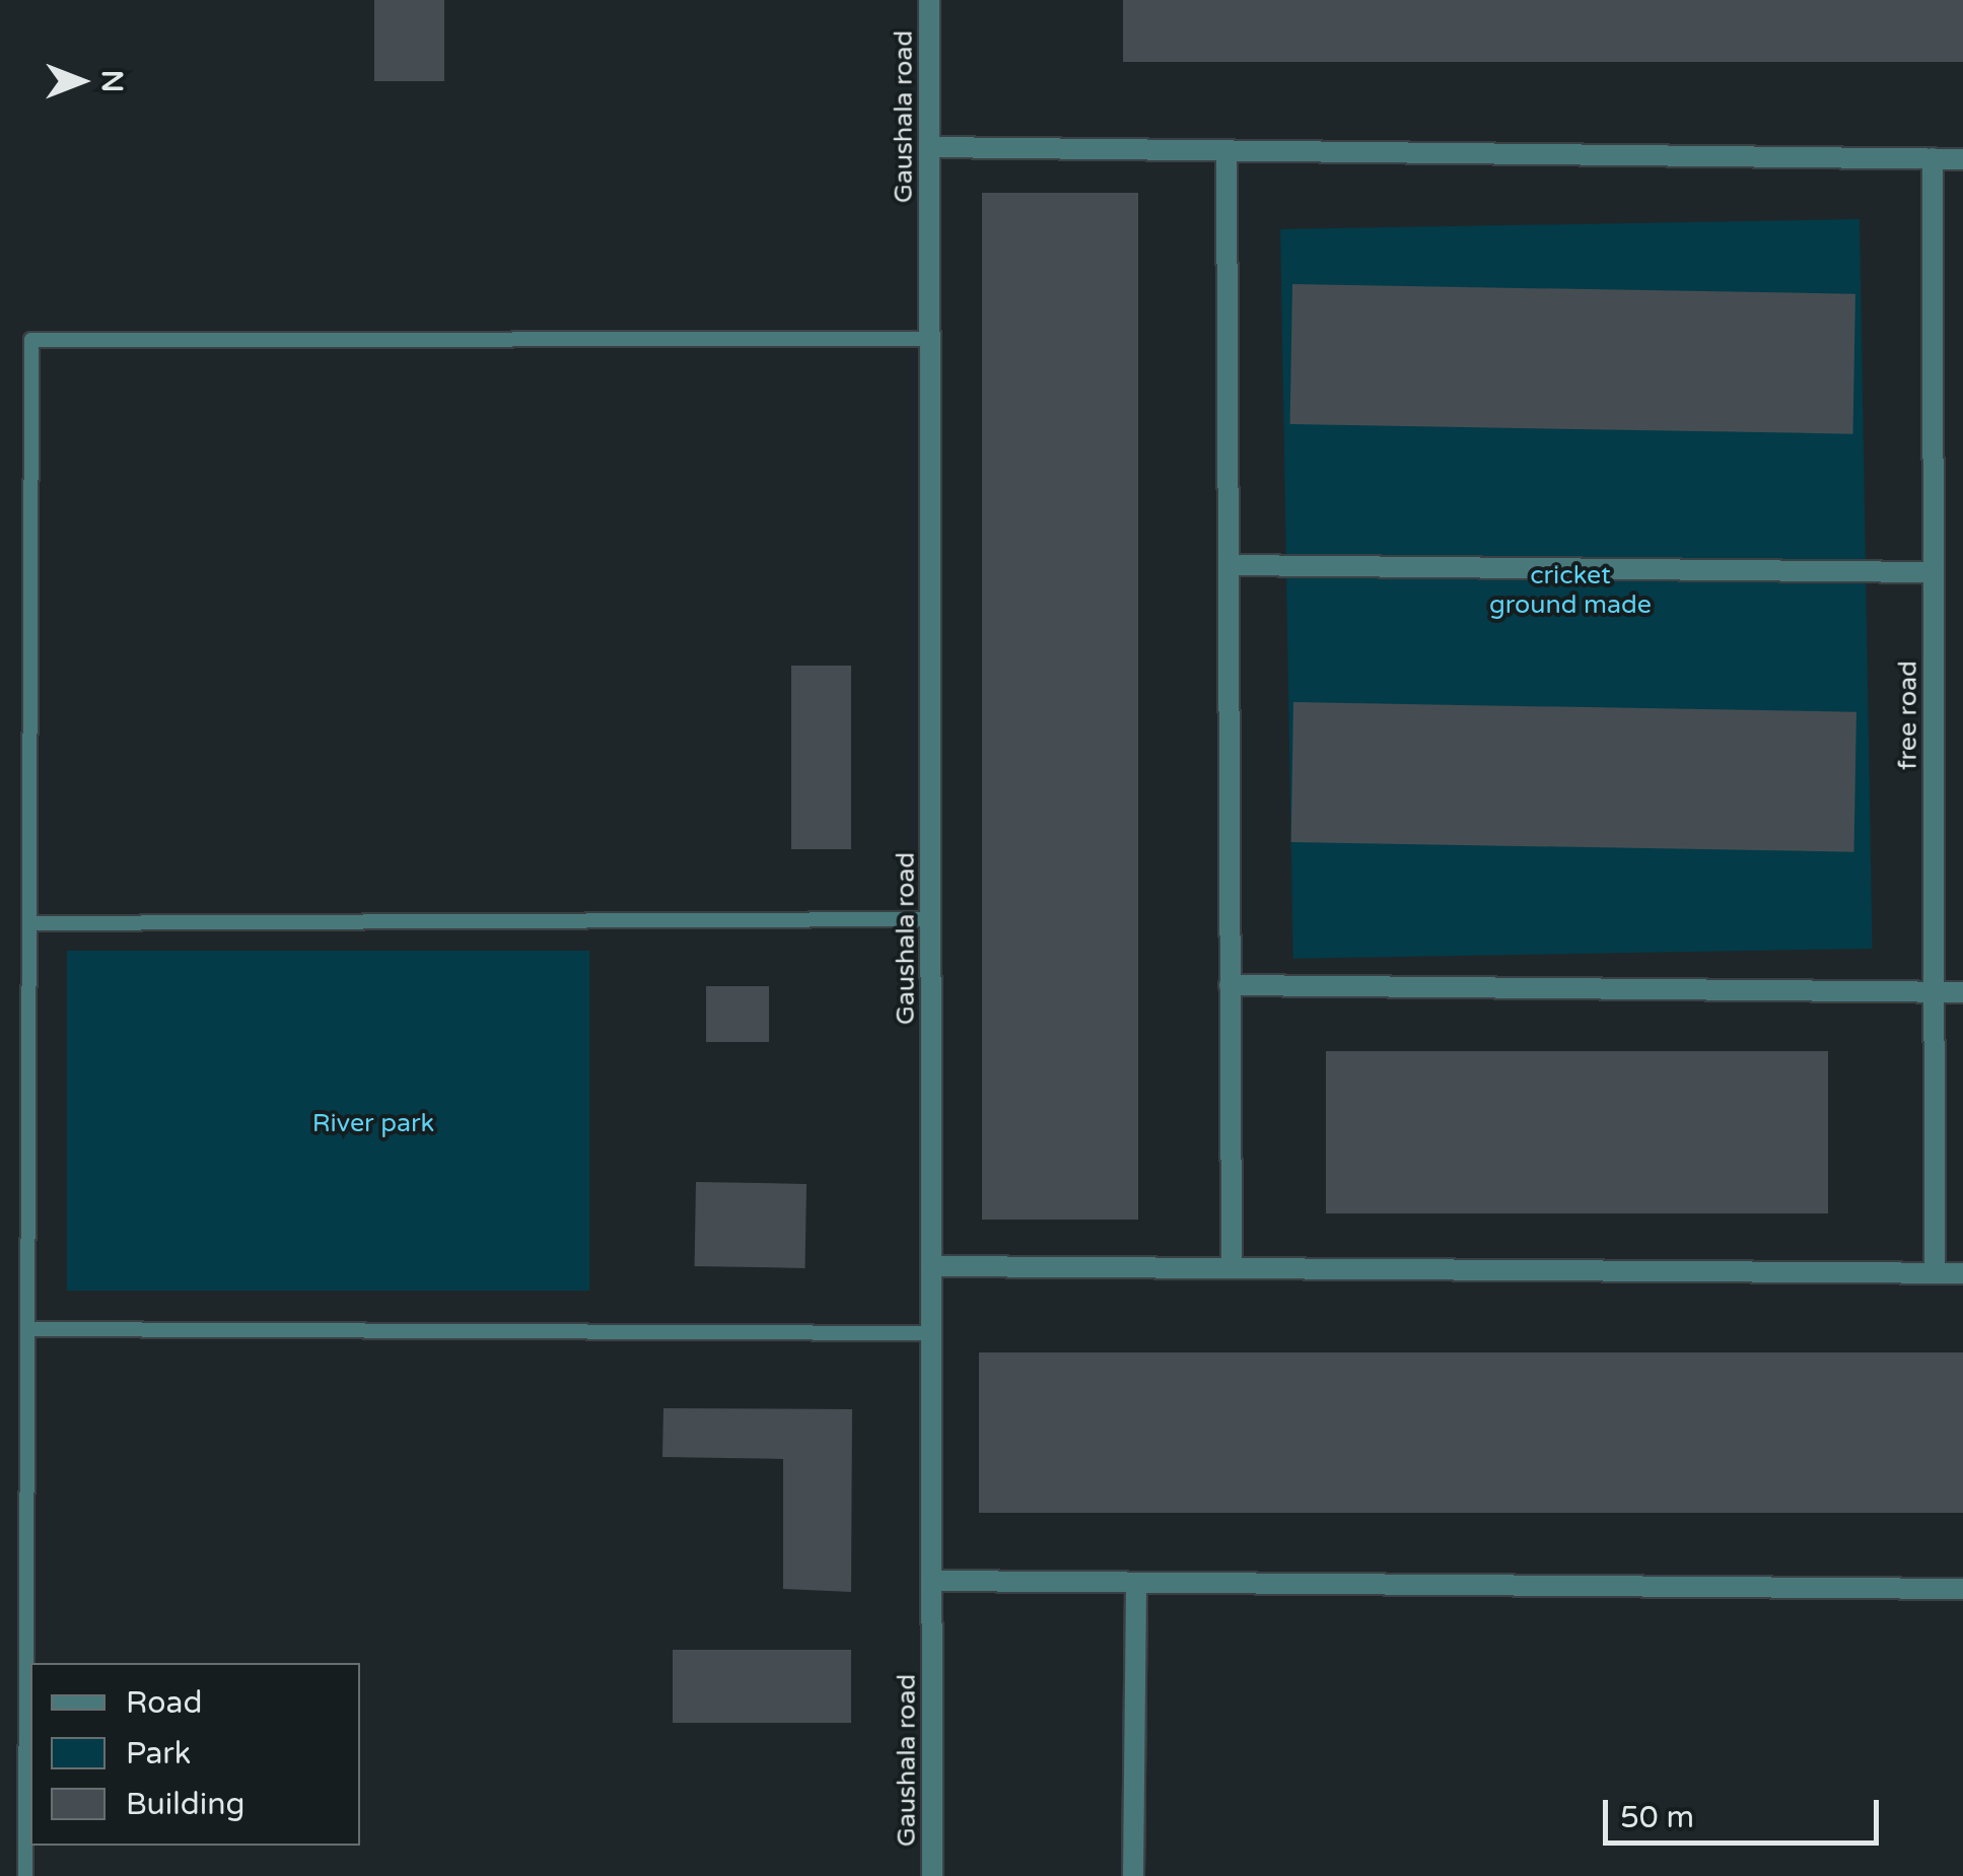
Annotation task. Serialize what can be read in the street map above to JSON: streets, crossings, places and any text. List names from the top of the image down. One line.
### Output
{"streets":{"street":["Gaushala road","free road"]},"parks":["cricket ground made","River park"],"legend":["Road","Park","Building"],"scale_bar":"50 m","north":"right"}
